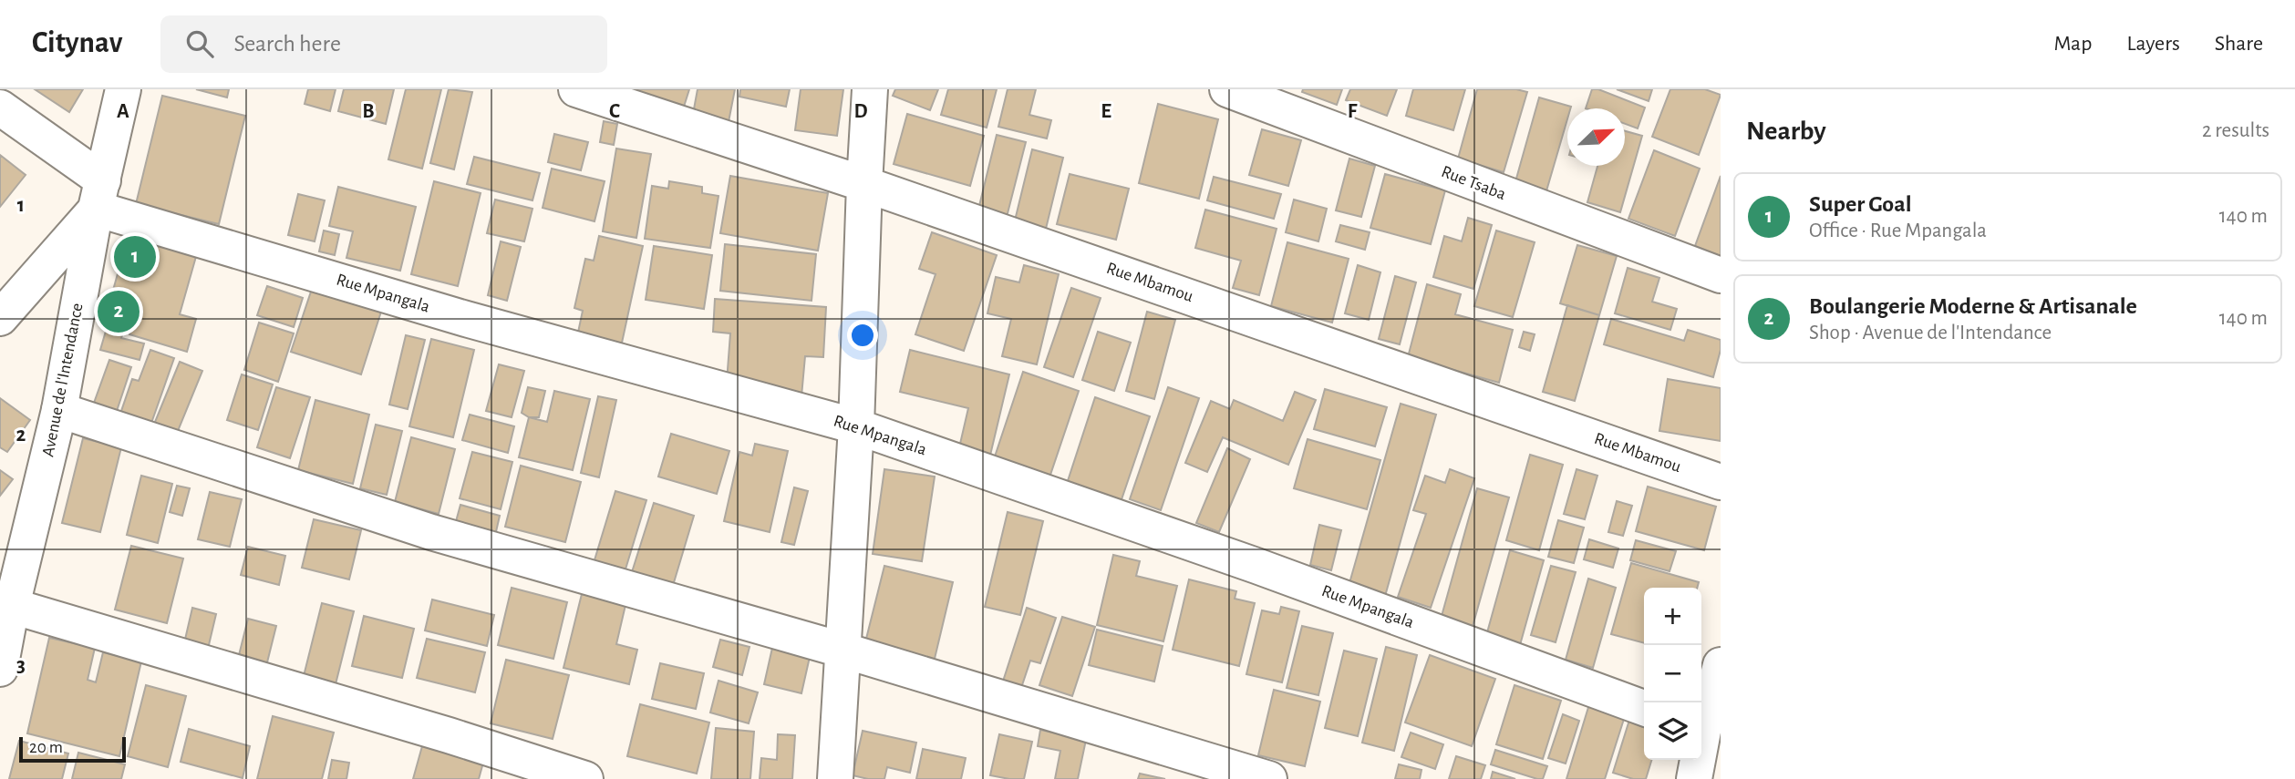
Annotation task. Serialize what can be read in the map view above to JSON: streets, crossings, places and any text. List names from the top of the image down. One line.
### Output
{"streets":{"street":["Rue Tsaba","Rue Mbamou","Rue Mpangala","Avenue de l'Intendance"]},"crossings":[["Rue Mpangala","Avenue de l'Intendance"]],"scale_bar":"20 m","north":"top right","page":{"header":"Citynav","search":"Search here","nav":["Map","Layers","Share"],"heading":["Nearby","2 results"],"list":[{"mark":"1","name":"Super Goal","note":"Office · Rue Mpangala","value":"140 m"},{"mark":"2","name":"Boulangerie Moderne & Artisanale","note":"Shop · Avenue de l'Intendance","value":"140 m"}],"pins":["1","2"],"map_buttons":["+","−"],"scale":"20 m"},"grid":{"columns":["A","B","C","D","E","F"],"rows":["1","2","3"]}}
